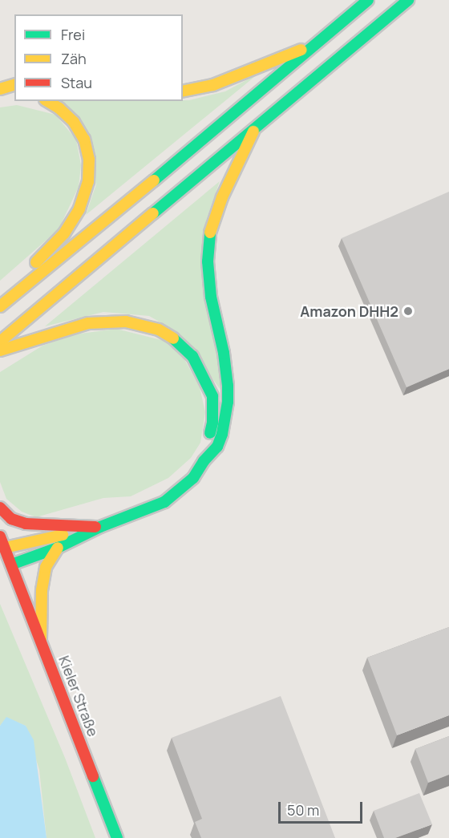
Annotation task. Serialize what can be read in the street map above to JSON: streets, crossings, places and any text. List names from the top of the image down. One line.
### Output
{"streets":{"main road":["Kieler Straße"]},"places":["Amazon DHH2"],"legend":["Frei","Zäh","Stau"],"scale_bar":"50 m"}
